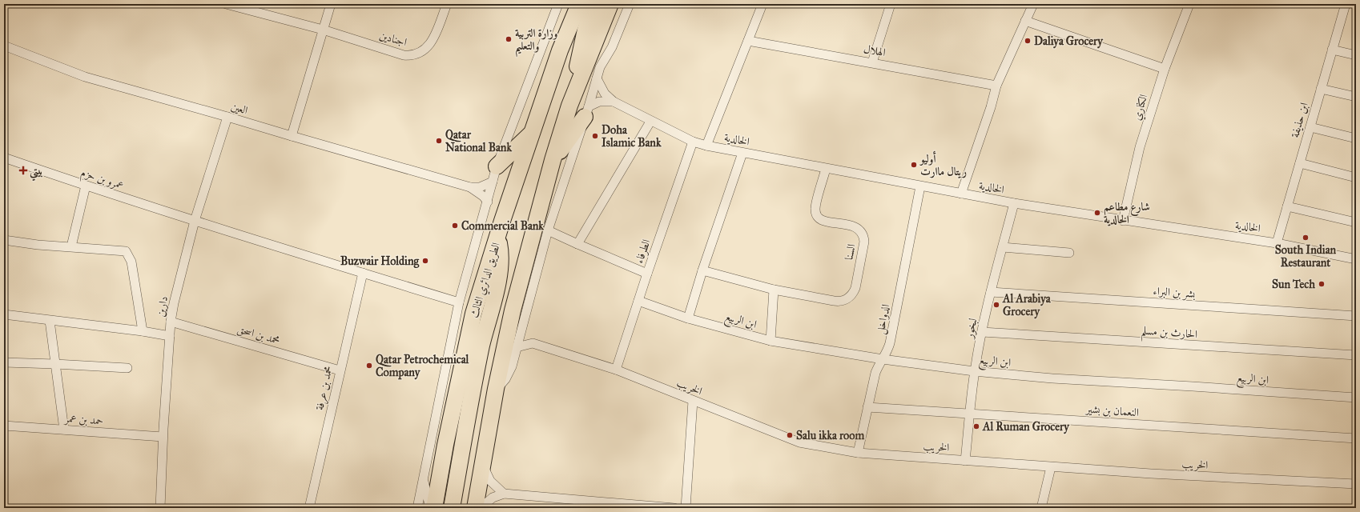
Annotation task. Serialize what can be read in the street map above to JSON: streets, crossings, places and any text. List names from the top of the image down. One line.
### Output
{"streets":{"highway":["الطريق الدائري الثالث"],"street":["اجنادين","الهلال","الكناري","العين","ابن حذيفة","الخالدية","عمرو بن حزم","الطرفاء","السنا","بشر بن البراء","دارين","الدواخل","ابن الربيع","لبخور","الحارث بن مسلم","محمد بن اسحق","الخريب","محمد بن عرفة","النعمان بن بشير","حمد بن عمر"]},"crossings":[["الكناري","الخالدية"],["العين","الطريق الدائري الثالث"],["العين","دارين"],["ابن حذيفة","الخالدية"],["الخالدية","الطرفاء"],["الخالدية","السنا"],["الخالدية","الدواخل"],["الخالدية","لبخور"],["عمرو بن حزم","دارين"],["الطرفاء","ابن الربيع"],["الطرفاء","الخريب"],["بشر بن البراء","لبخور"],["دارين","محمد بن اسحق"],["دارين","حمد بن عمر"],["الدواخل","ابن الربيع"],["الدواخل","الخريب"],["الدواخل","النعمان بن بشير"],["ابن الربيع","لبخور"],["لبخور","الحارث بن مسلم"],["لبخور","الخريب"],["لبخور","النعمان بن بشير"],["محمد بن اسحق","محمد بن عرفة"]],"places":{"other":["وزارة التربية والتعليم","Daliya Grocery","Doha Islamic Bank","Qatar National Bank","أوليو ريتال ماارت","شارع مطاعم الخالدية","Commercial Bank","South Indian Restaurant","Buzwair Holding","Sun Tech","Al Arabiya Grocery","Qatar Petrochemical Company","Al Ruman Grocery","Salu ikka room"],"health":["بيتي"]}}
